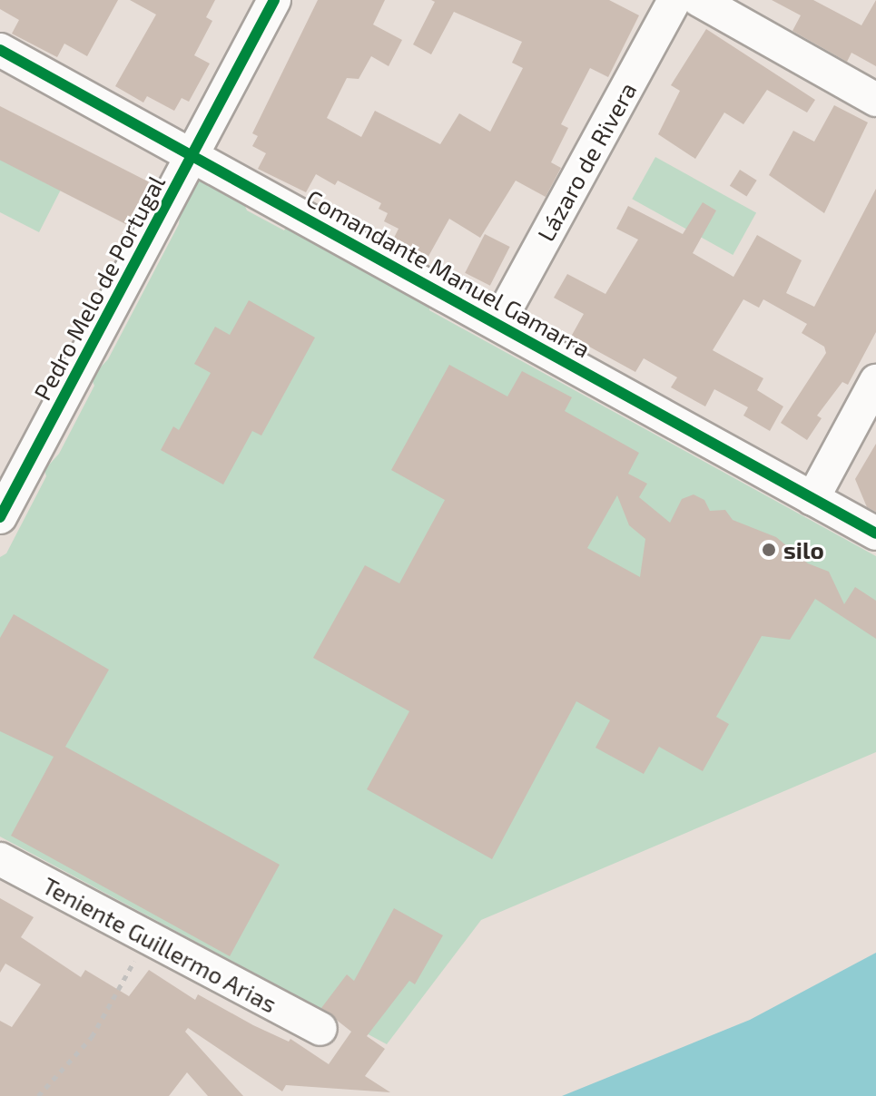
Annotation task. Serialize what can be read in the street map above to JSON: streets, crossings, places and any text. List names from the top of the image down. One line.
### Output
{"streets":{"street":["Lázaro de Rivera","Comandante Manuel Gamarra","Pedro Melo de Portugal","Teniente Guillermo Arias"]},"crossings":[["Lázaro de Rivera","Comandante Manuel Gamarra"],["Comandante Manuel Gamarra","Pedro Melo de Portugal"]],"places":["silo"]}
